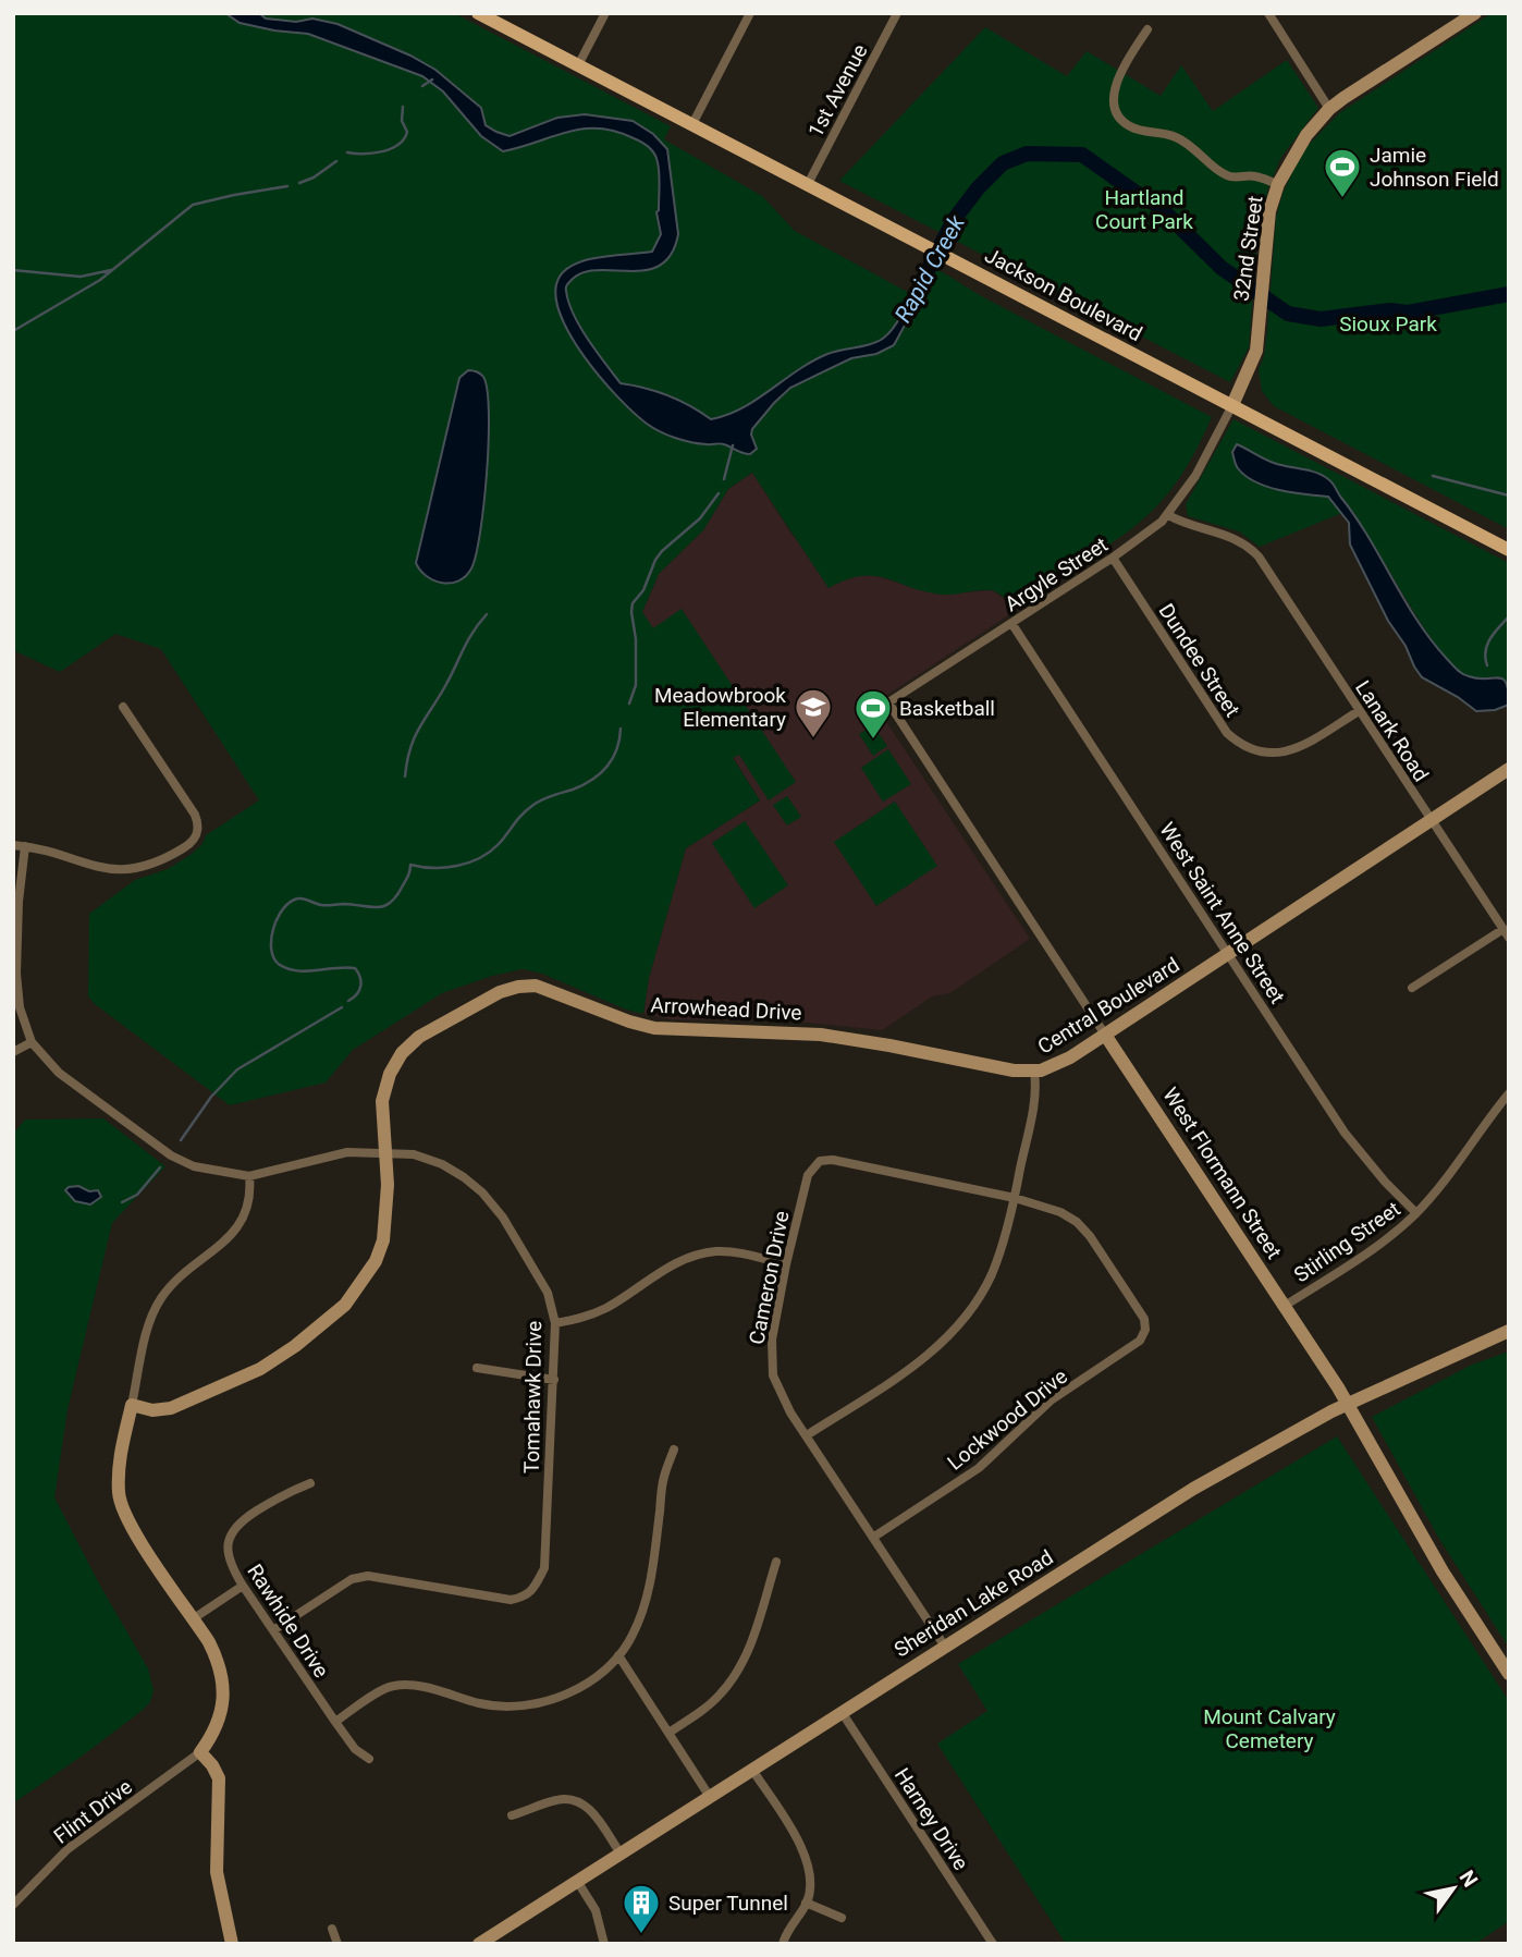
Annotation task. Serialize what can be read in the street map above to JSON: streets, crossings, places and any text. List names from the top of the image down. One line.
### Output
{"streets":{"main road":["Jackson Boulevard"],"street":["1st Avenue","32nd Street","Argyle Street","Dundee Street","Lanark Road","West Saint Anne Street","Central Boulevard","Arrowhead Drive","West Flormann Street","Stirling Street","Cameron Drive","Tomahawk Drive","Lockwood Drive","Sheridan Lake Road","Rawhide Drive","Flint Drive","Harney Drive"]},"crossings":[["1st Avenue","Jackson Boulevard"],["32nd Street","Jackson Boulevard"],["32nd Street","Argyle Street"],["32nd Street","Lanark Road"],["Argyle Street","Dundee Street"],["Argyle Street","Lanark Road"],["Argyle Street","West Saint Anne Street"],["Argyle Street","West Flormann Street"],["Dundee Street","Lanark Road"],["Lanark Road","Central Boulevard"],["West Saint Anne Street","Central Boulevard"],["West Saint Anne Street","Stirling Street"],["Central Boulevard","Arrowhead Drive"],["Central Boulevard","West Flormann Street"],["Central Boulevard","Cameron Drive"],["Central Boulevard","Lockwood Drive"],["Arrowhead Drive","Tomahawk Drive"],["West Flormann Street","Stirling Street"],["West Flormann Street","Sheridan Lake Road"],["Cameron Drive","Lockwood Drive"],["Cameron Drive","Sheridan Lake Road"],["Tomahawk Drive","Rawhide Drive"],["Sheridan Lake Road","Harney Drive"]],"water":["Rapid Creek"],"parks":["Hartland Court Park","Sioux Park","Mount Calvary Cemetery"],"places":{"sports":["Jamie Johnson Field","Basketball"],"school or university":["Meadowbrook Elementary"],"building":["Super Tunnel"]},"north":"top right"}
